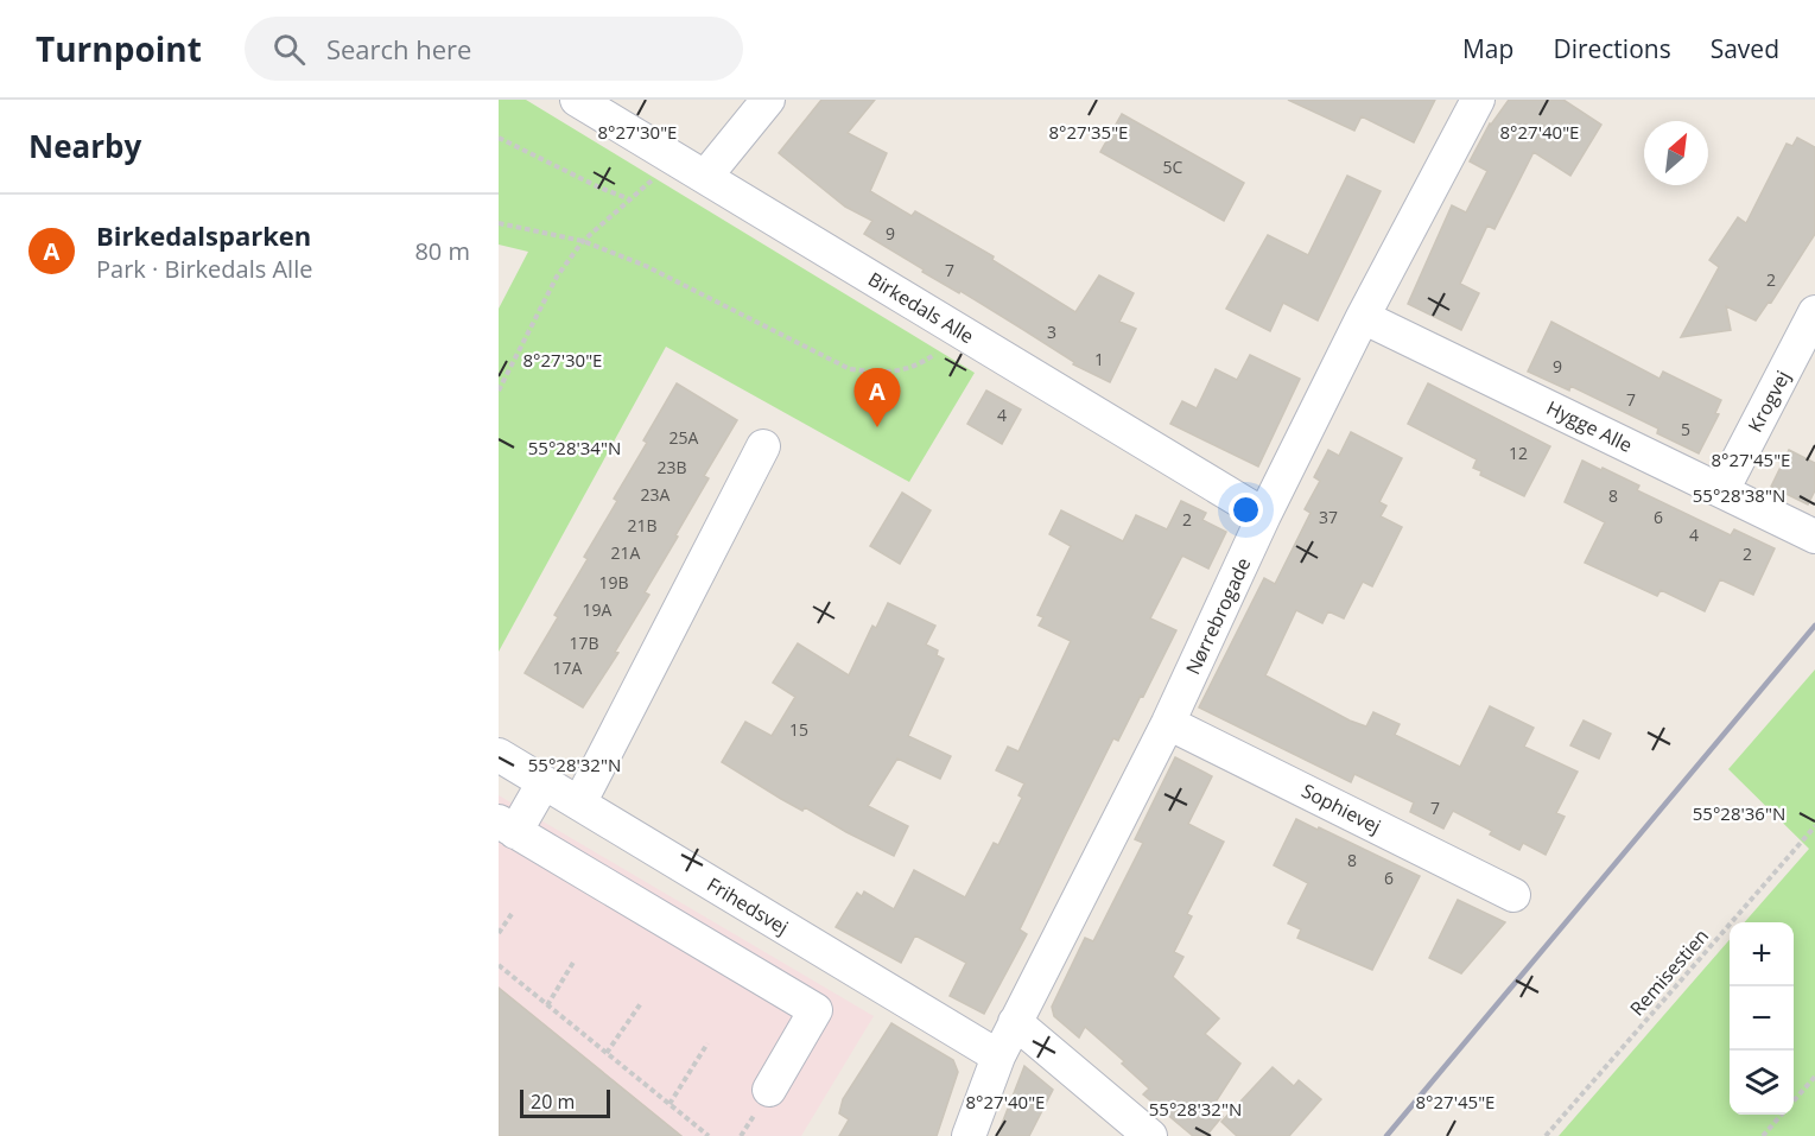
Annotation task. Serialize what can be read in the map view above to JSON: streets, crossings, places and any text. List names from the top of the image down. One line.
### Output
{"streets":{"street":["Birkedals Alle","Krogvej","Hygge Alle","Nørrebrogade","Sophievej","Frihedsvej"],"path":["Remisestien"]},"crossings":[["Birkedals Alle","Nørrebrogade"],["Krogvej","Hygge Alle"],["Hygge Alle","Nørrebrogade"],["Nørrebrogade","Sophievej"],["Nørrebrogade","Frihedsvej"]],"house_numbers":["5C","9","7","2","3","1","9","7","4","5","25A","12","23B","23A","8","37","6","2","21B","4","21A","2","19B","19A","17B","17A","15","7","8","6"],"scale_bar":"20 m","north":"top right","page":{"header":"Turnpoint","search":"Search here","nav":["Map","Directions","Saved"],"heading":"Nearby","list":[{"mark":"A","name":"Birkedalsparken","note":"Park · Birkedals Alle","value":"80 m"}],"pins":"A","map_buttons":["+","−"],"scale":"20 m"},"coordinates":["8°27'30\"E","8°27'35\"E","8°27'40\"E","55°28'34\"N","8°27'45\"E","55°28'38\"N","55°28'32\"N","55°28'36\"N"]}
